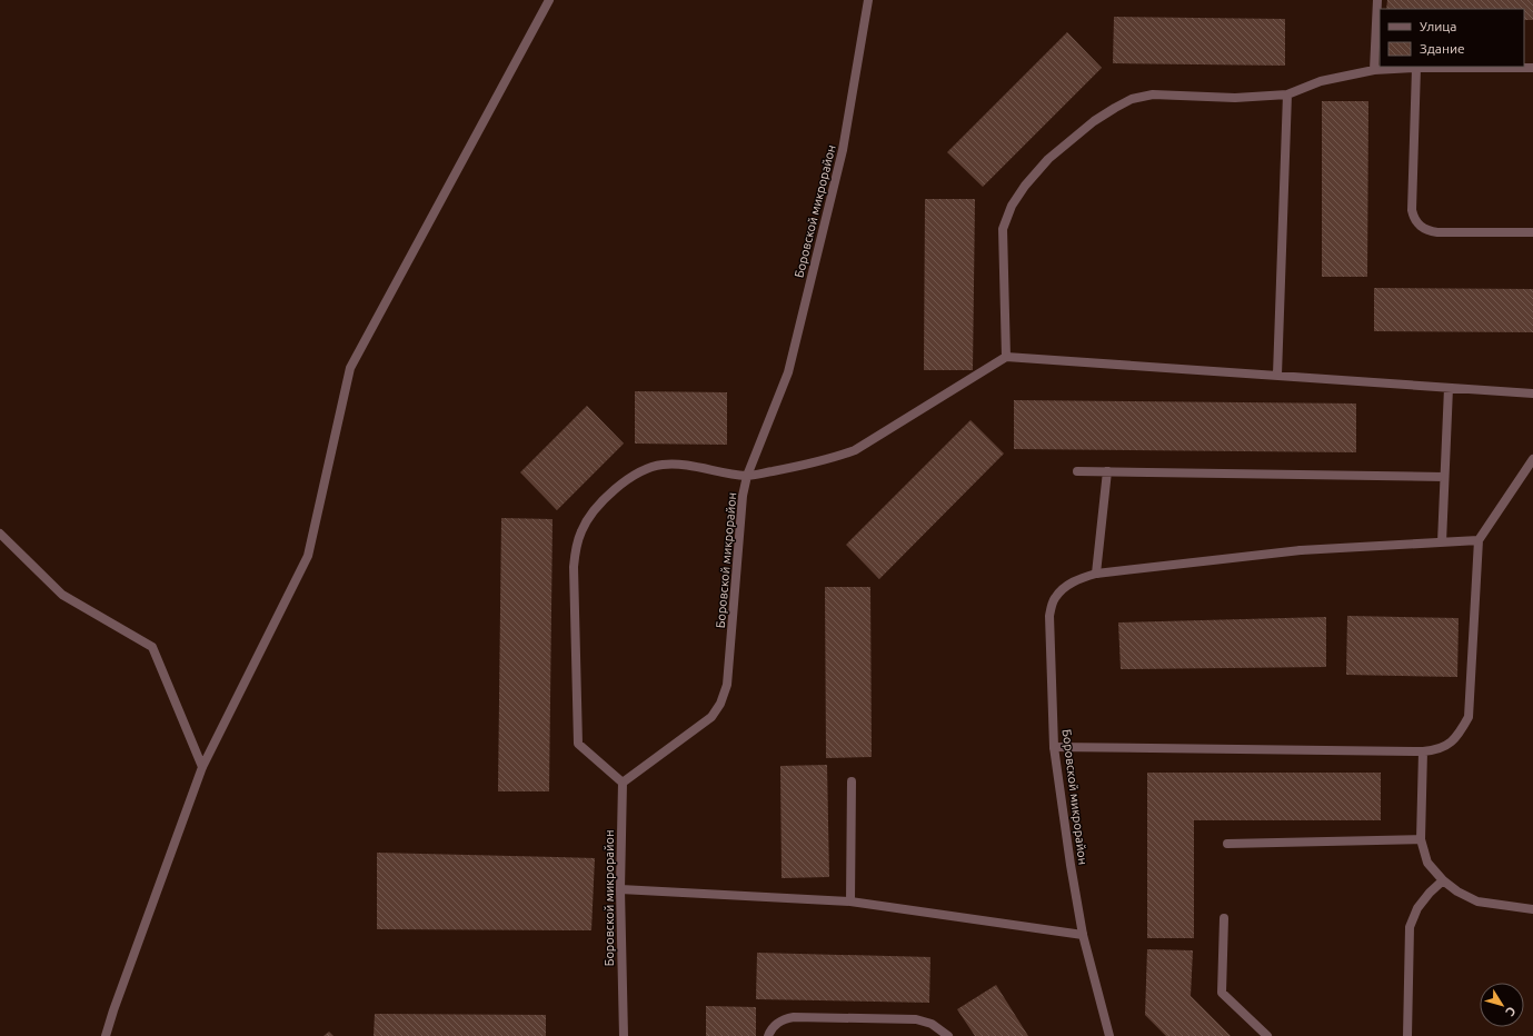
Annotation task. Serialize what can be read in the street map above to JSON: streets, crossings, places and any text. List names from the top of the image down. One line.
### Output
{"streets":{"street":["Боровской микрорайон"]},"legend":["Улица","Здание"],"north":"bottom right"}
